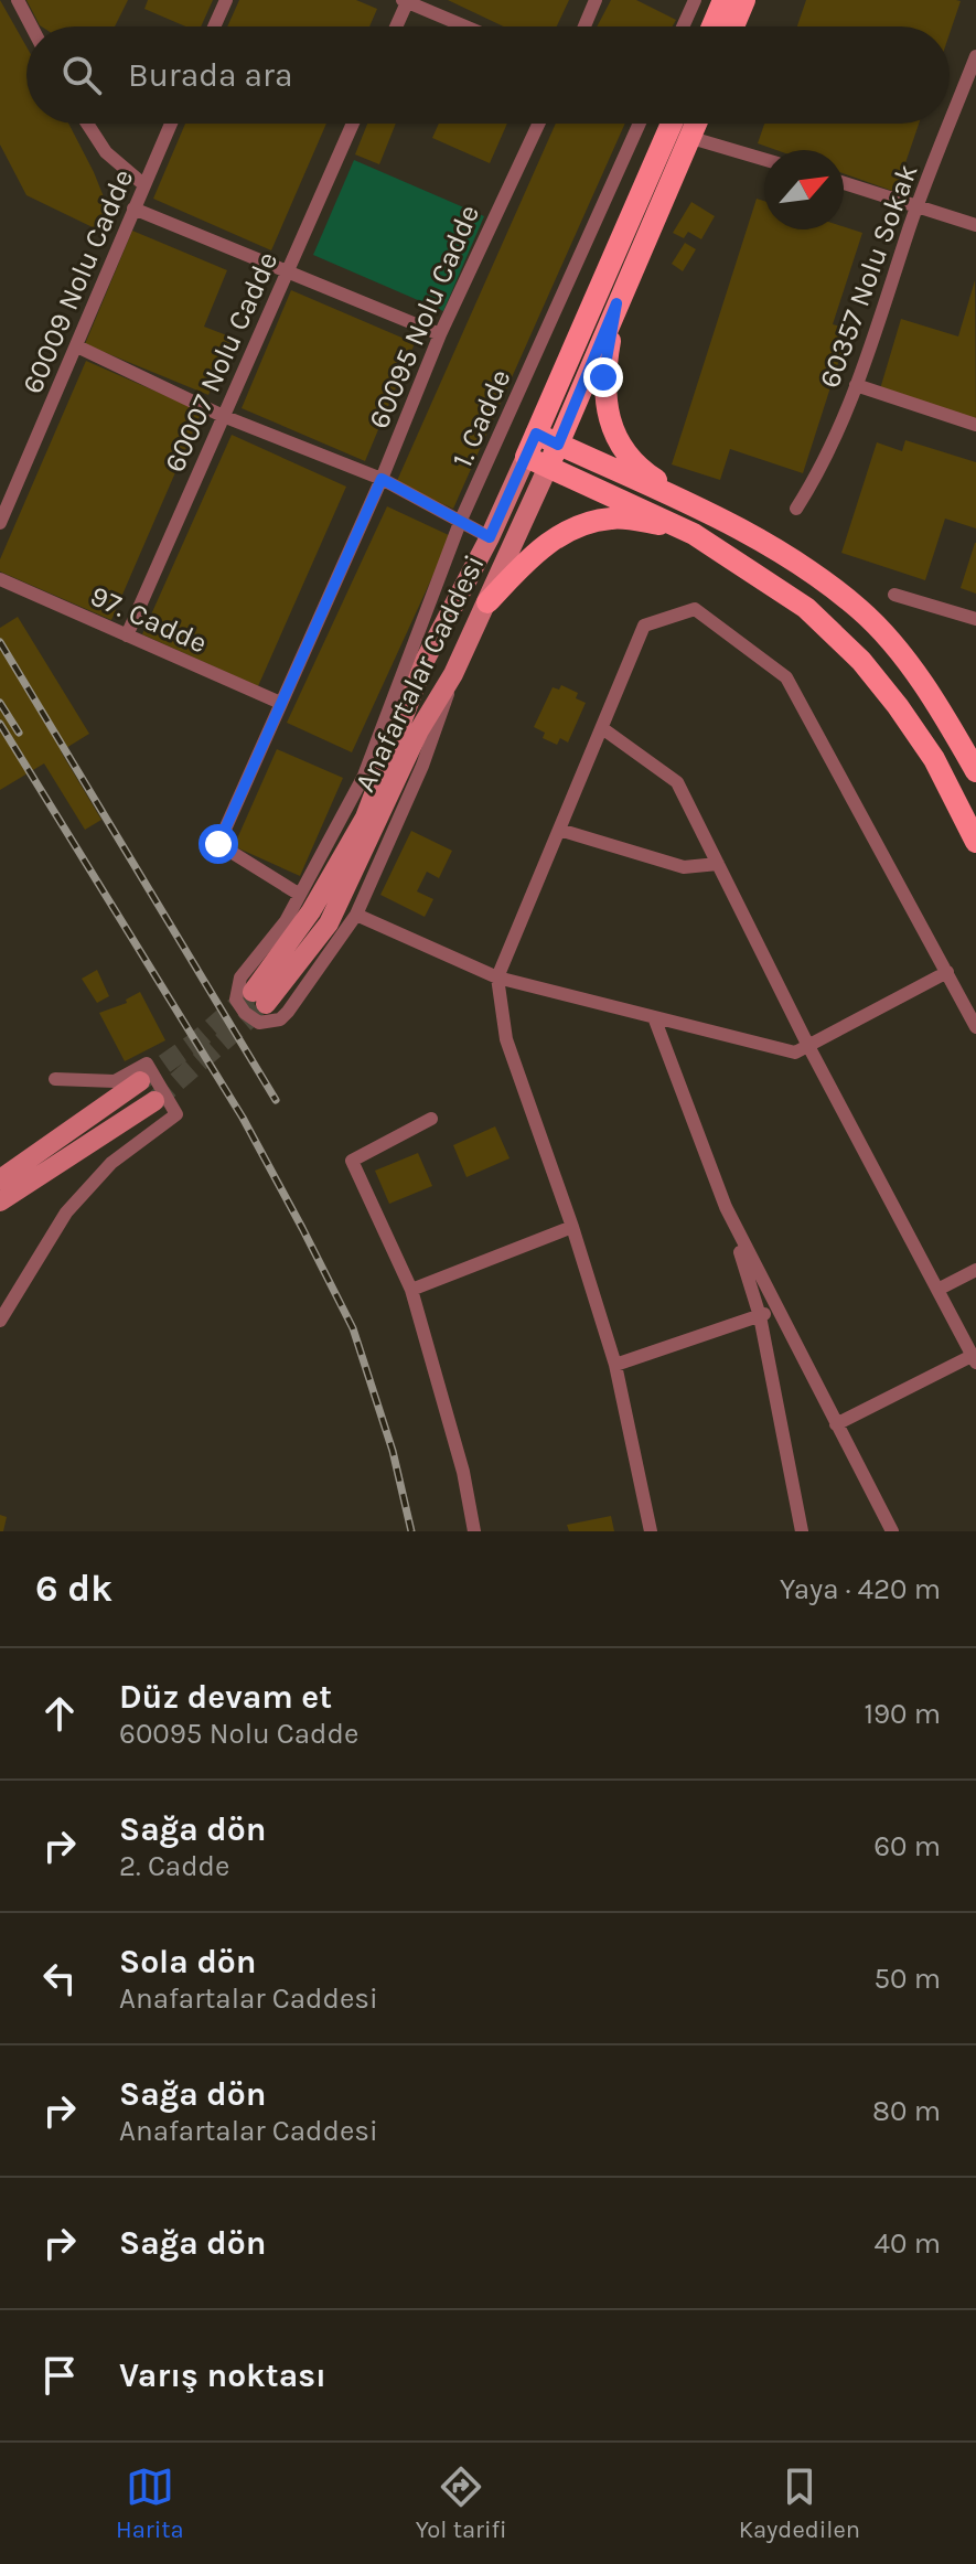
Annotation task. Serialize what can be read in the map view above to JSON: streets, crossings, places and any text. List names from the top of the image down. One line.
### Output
{"streets":{"main road":["Anafartalar Caddesi"],"street":["60357 Nolu Sokak","60009 Nolu Cadde","60095 Nolu Cadde","60007 Nolu Cadde","1. Cadde","97. Cadde"]},"crossings":[["60095 Nolu Cadde","1. Cadde"],["60095 Nolu Cadde","97. Cadde"],["60007 Nolu Cadde","97. Cadde"]],"north":"top right","page":{"search":"Burada ara","heading":["6 dk","Yaya · 420 m"],"list":[["Düz devam et","60095 Nolu Cadde","190 m"],["Sağa dön","2. Cadde","60 m"],["Sola dön","Anafartalar Caddesi","50 m"],["Sağa dön","Anafartalar Caddesi","80 m"],["Sağa dön","40 m"],"Varış noktası"],"nav":["Harita","Yol tarifi","Kaydedilen"]}}
